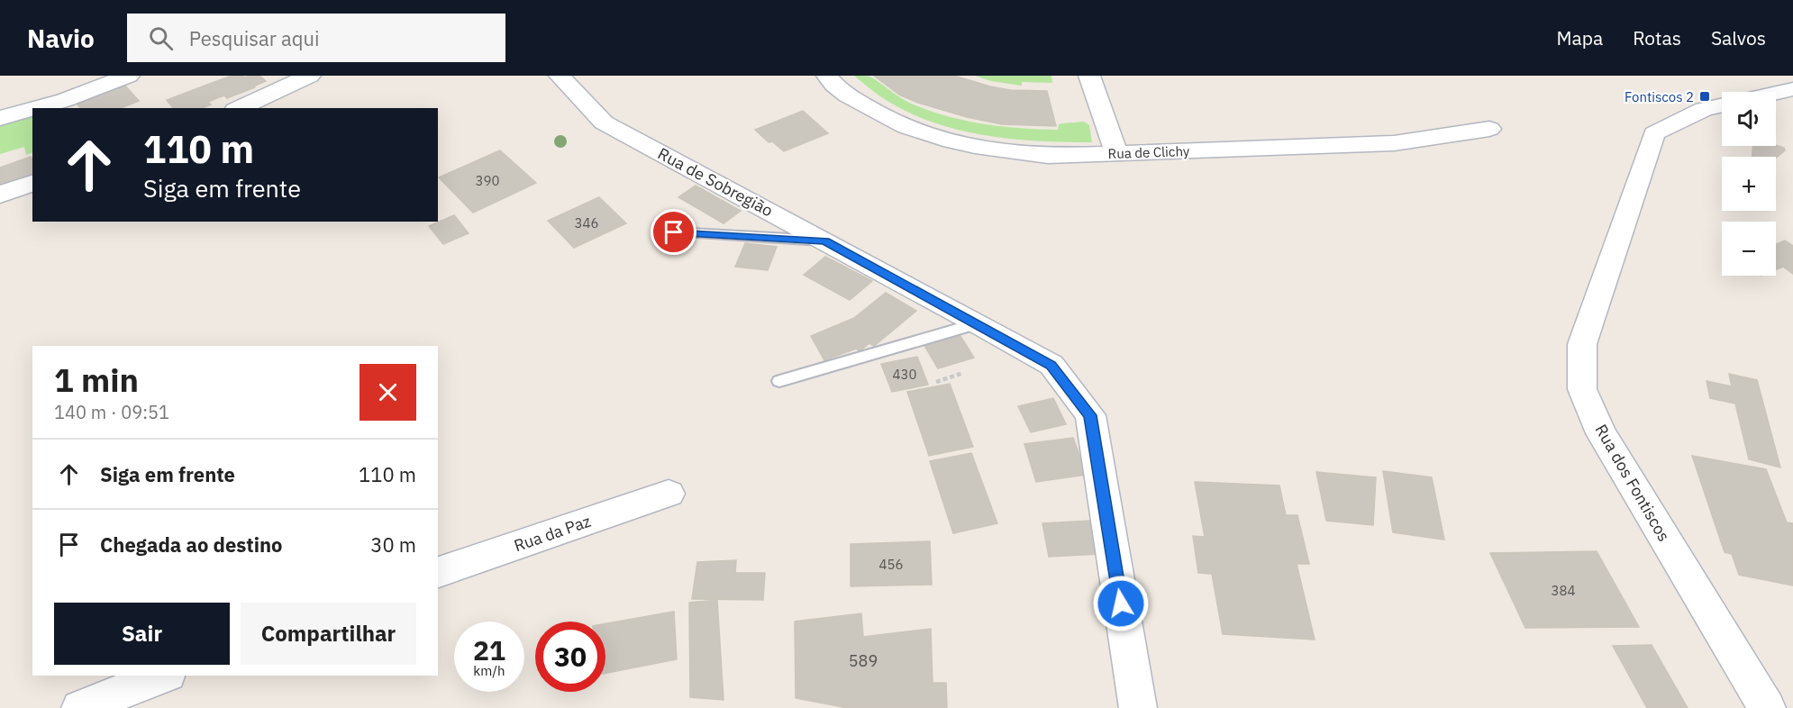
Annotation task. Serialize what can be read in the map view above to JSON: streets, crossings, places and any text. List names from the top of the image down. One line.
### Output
{"streets":{"street":["Rua de Clichy","Rua de Sobregião","Rua dos Fontiscos","Rua da Paz"]},"places":{"transit":["Fontiscos 2"]},"house_numbers":["390","346","430","456","384","589"],"page":{"header":"Navio","search":"Pesquisar aqui","nav":["Mapa","Rotas","Salvos"],"map_buttons":["+","−"],"turn":["110 m","Siga em frente"],"heading":["1 min","140 m · 09:51"],"list":[{"name":"Siga em frente","value":"110 m"},{"name":"Chegada ao destino","value":"30 m"}],"buttons":["Sair","Compartilhar"],"speed":"21 km/h","limit":"30"}}
